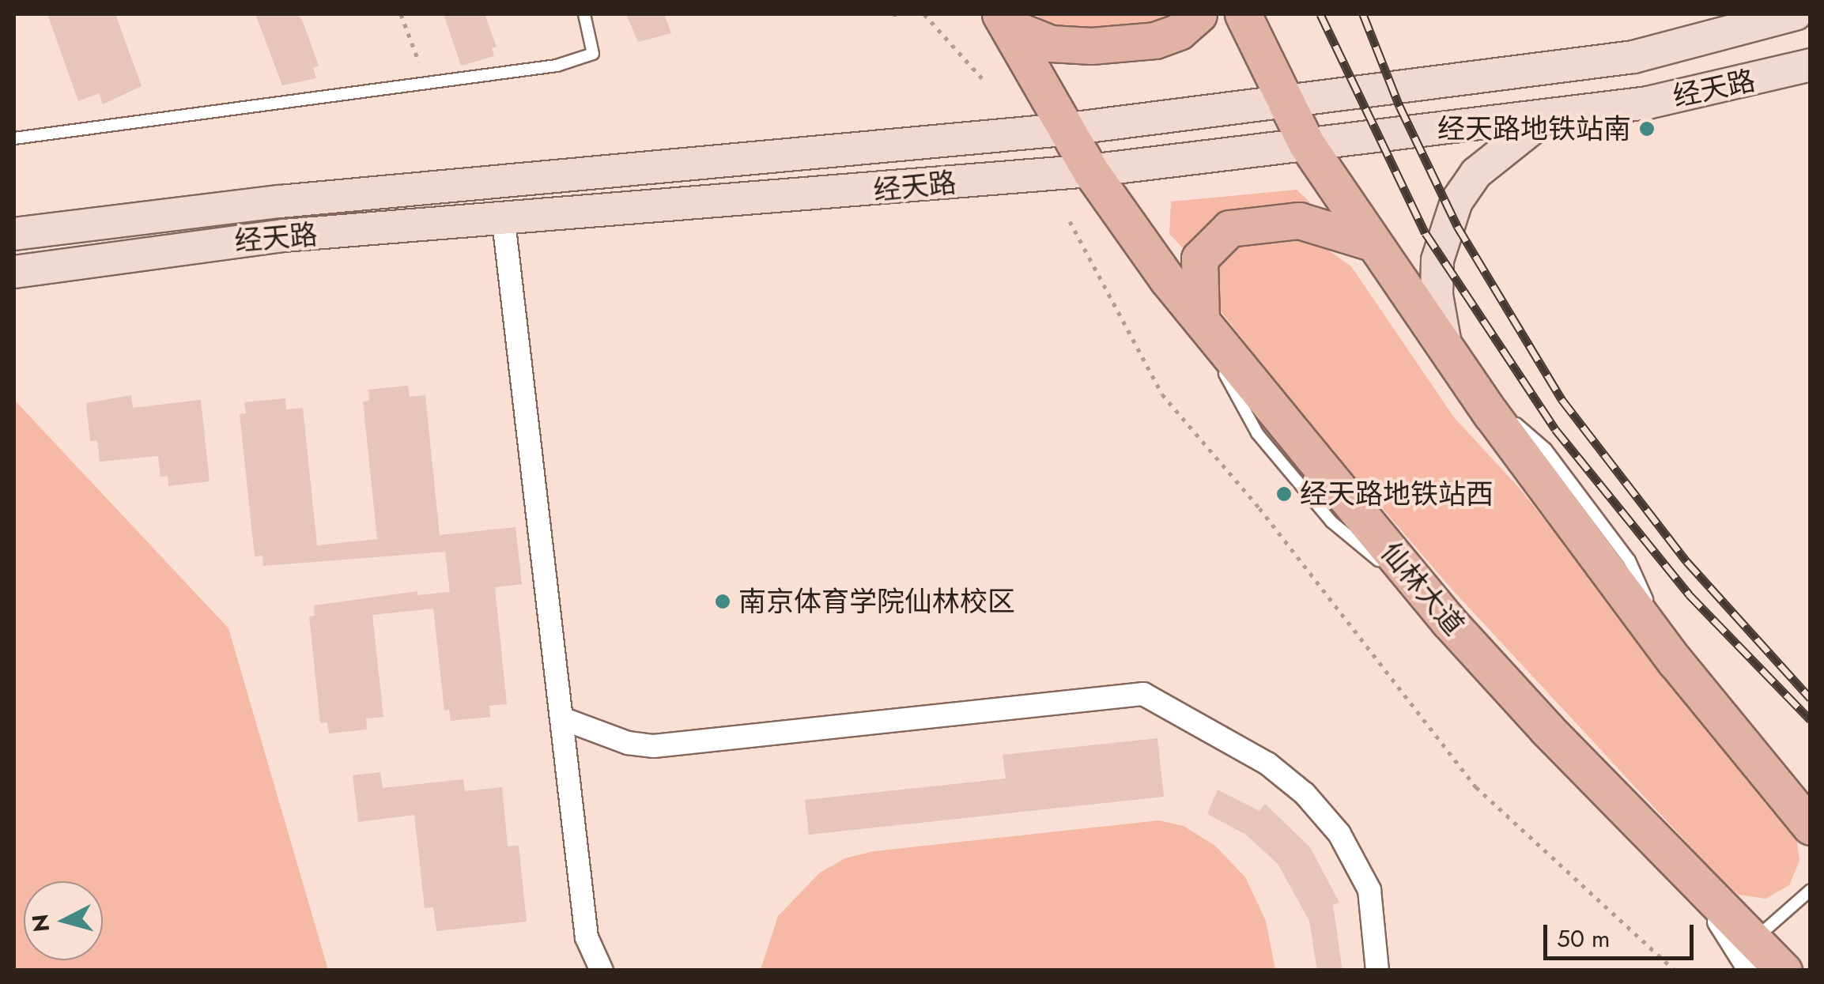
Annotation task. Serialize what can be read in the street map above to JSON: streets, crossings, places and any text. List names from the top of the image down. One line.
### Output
{"streets":{"main road":["经天路","仙林大道"]},"crossings":[["经天路","仙林大道"]],"places":["经天路地铁站南","经天路地铁站西","南京体育学院仙林校区"],"scale_bar":"50 m","north":"left"}
